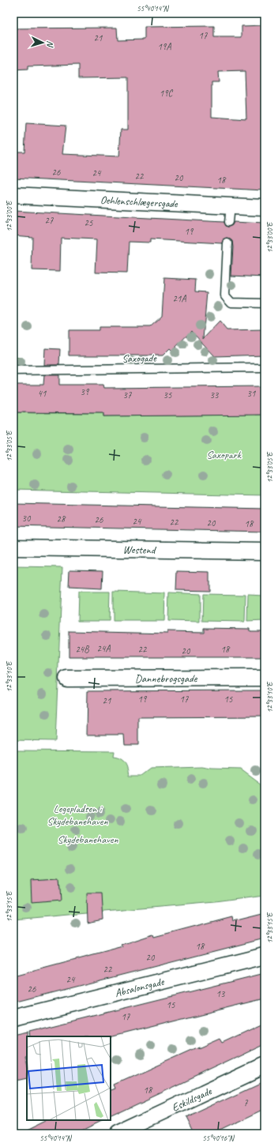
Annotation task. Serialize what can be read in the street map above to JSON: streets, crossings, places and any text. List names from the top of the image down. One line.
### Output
{"streets":{"street":["Oehlenschlægersgade","Westend","Dannebrogsgade","Absalonsgade","Eskildsgade"],"lane":["Saxogade"]},"parks":["Saxopark","Legepladsen i Skydebanehaven","Skydebanehaven"],"house_numbers":["17","21","19A","19C","26","24","22","20","18","27","25","19","21A","39","41","31","37","35","33","30","28","26","24","22","20","18","24A","24B","22","18","20","19","17","15","21","18","20","22","24","26","13","15","17","18","7"],"north":"right","coordinates":["55°40'14\"N","12°33'00\"E","12°33'05\"E","12°33'10\"E","12°33'15\"E","55°40'16\"N"]}
